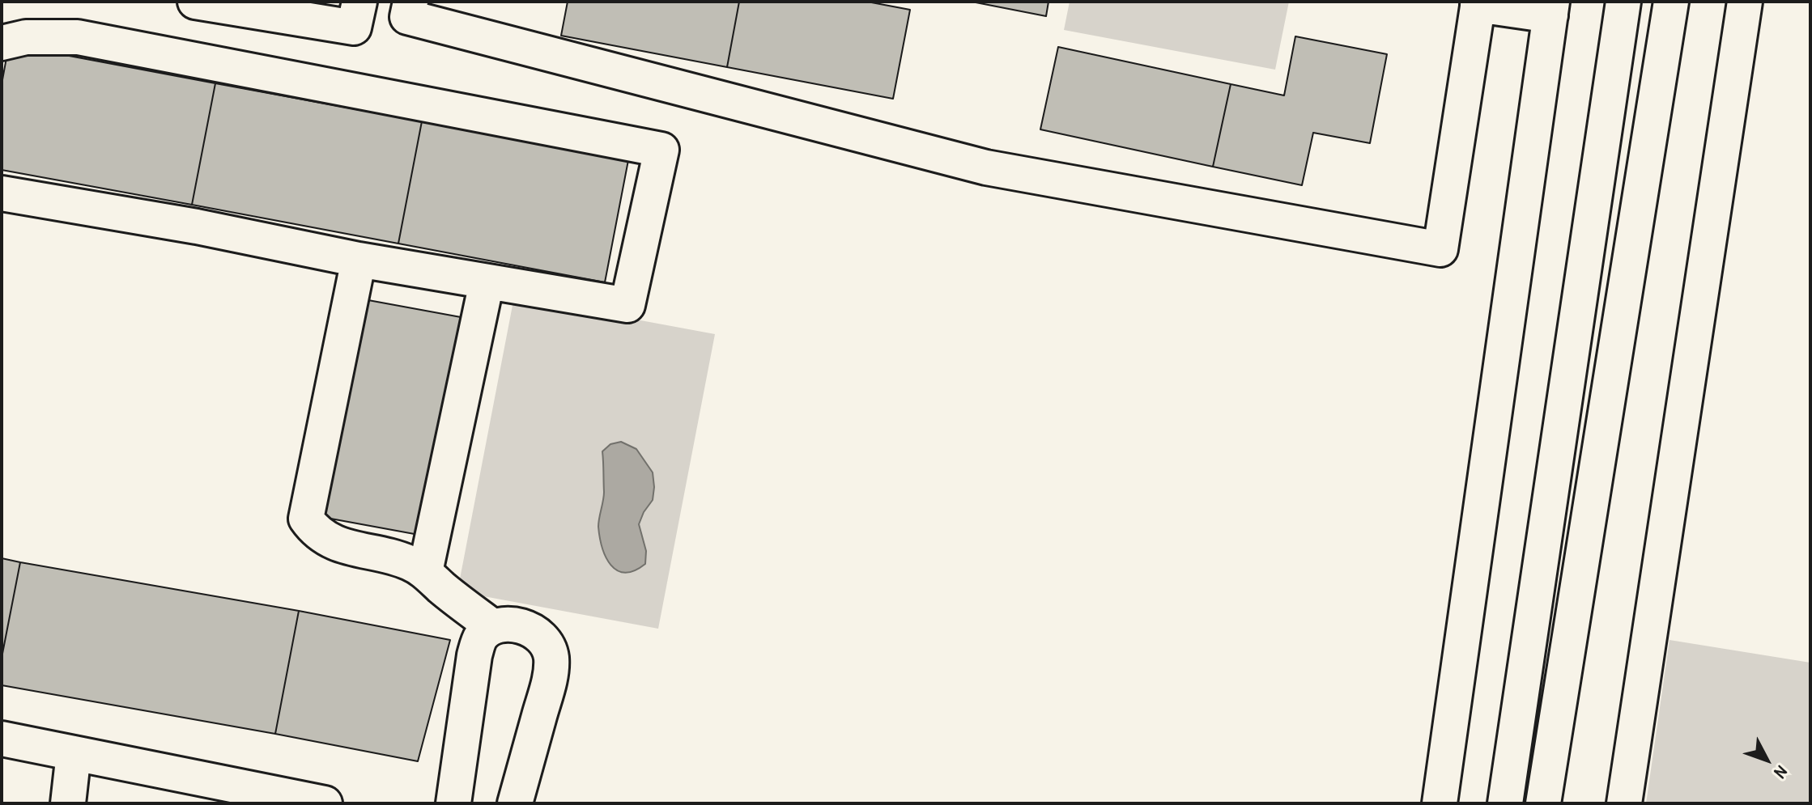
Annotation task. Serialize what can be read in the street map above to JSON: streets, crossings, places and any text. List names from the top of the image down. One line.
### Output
{"north":"bottom right"}
